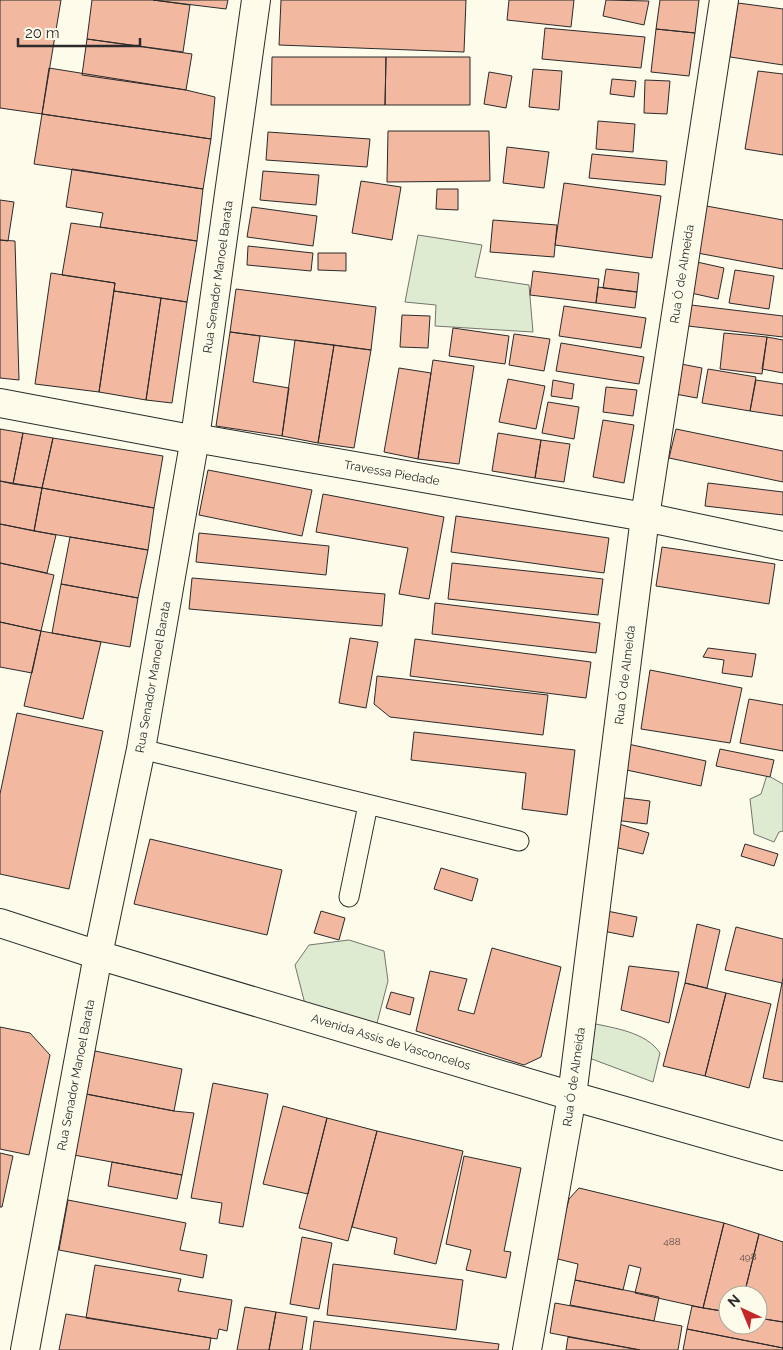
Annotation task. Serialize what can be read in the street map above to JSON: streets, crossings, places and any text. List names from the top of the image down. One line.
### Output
{"streets":{"main road":["Rua Ó de Almeida","Rua Senador Manoel Barata","Travessa Piedade","Avenida Assis de Vasconcelos"]},"crossings":[["Rua Ó de Almeida","Travessa Piedade"],["Rua Ó de Almeida","Avenida Assis de Vasconcelos"],["Rua Senador Manoel Barata","Travessa Piedade"],["Rua Senador Manoel Barata","Avenida Assis de Vasconcelos"]],"house_numbers":["488","498"],"scale_bar":"20 m","north":"top left"}
